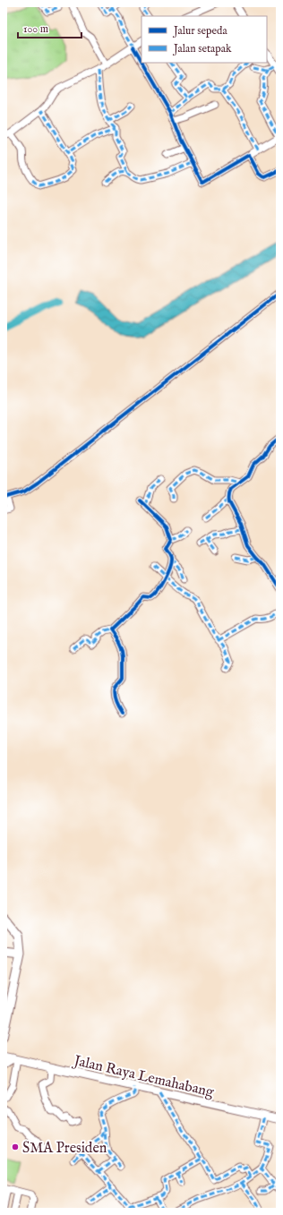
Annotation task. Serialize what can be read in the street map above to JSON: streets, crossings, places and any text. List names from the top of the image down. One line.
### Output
{"streets":{"main road":["Jalan Raya Lemahabang"]},"places":["SMA Presiden"],"legend":["Jalur sepeda","Jalan setapak"],"scale_bar":"100 m"}
